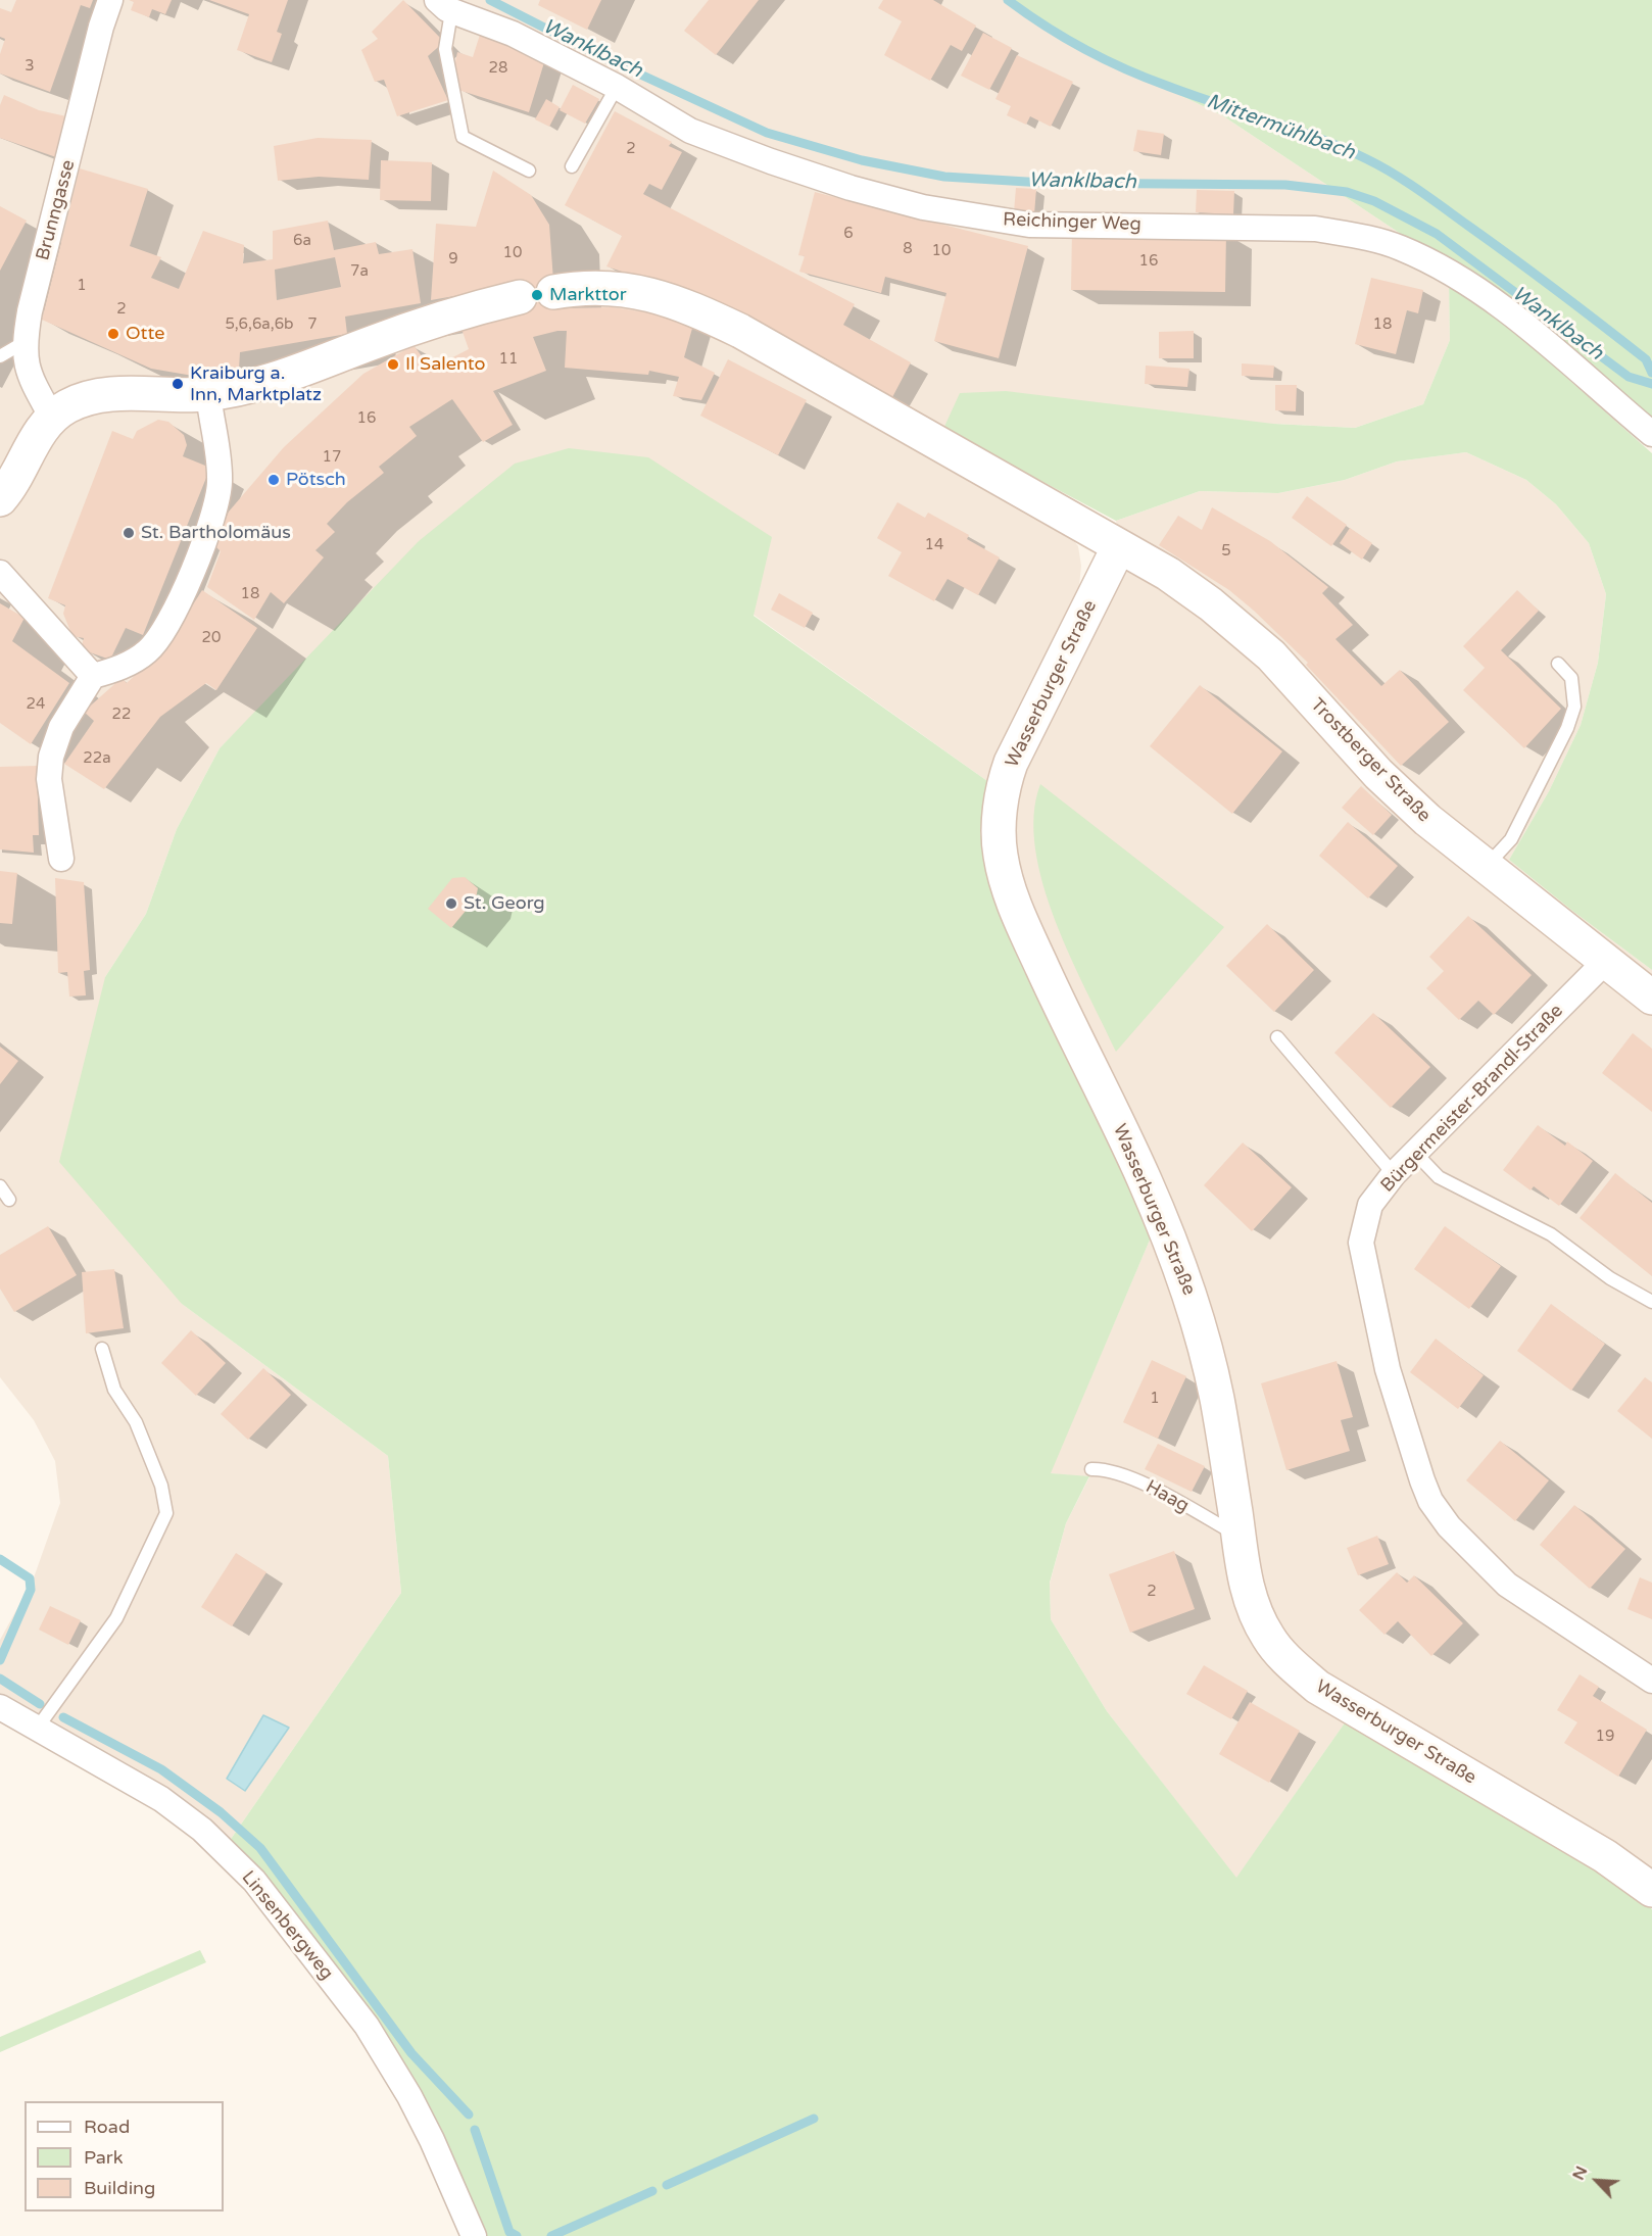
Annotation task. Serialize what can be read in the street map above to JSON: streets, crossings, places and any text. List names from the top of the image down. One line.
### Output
{"streets":{"main road":["Wasserburger Straße","Trostberger Straße"],"street":["Brunngasse","Reichinger Weg","Bürgermeister-Brandl-Straße","Linsenbergweg"],"lane":["Haag"]},"crossings":[["Wasserburger Straße","Trostberger Straße"],["Wasserburger Straße","Haag"],["Trostberger Straße","Bürgermeister-Brandl-Straße"]],"water":["Wanklbach","Mittermühlbach"],"places":["Markttor","Otte","Il Salento","Kraiburg a. Inn, Marktplatz","Pötsch","St. Bartholomäus","St. Georg"],"house_numbers":["3","28","2","6","6a","8","10","10","9","16","7a","1","2","5,6,6a,6b","7","18","11","16","17","14","5","18","20","24","22","22a","1","2","19"],"legend":["Road","Park","Building"],"north":"top left"}
